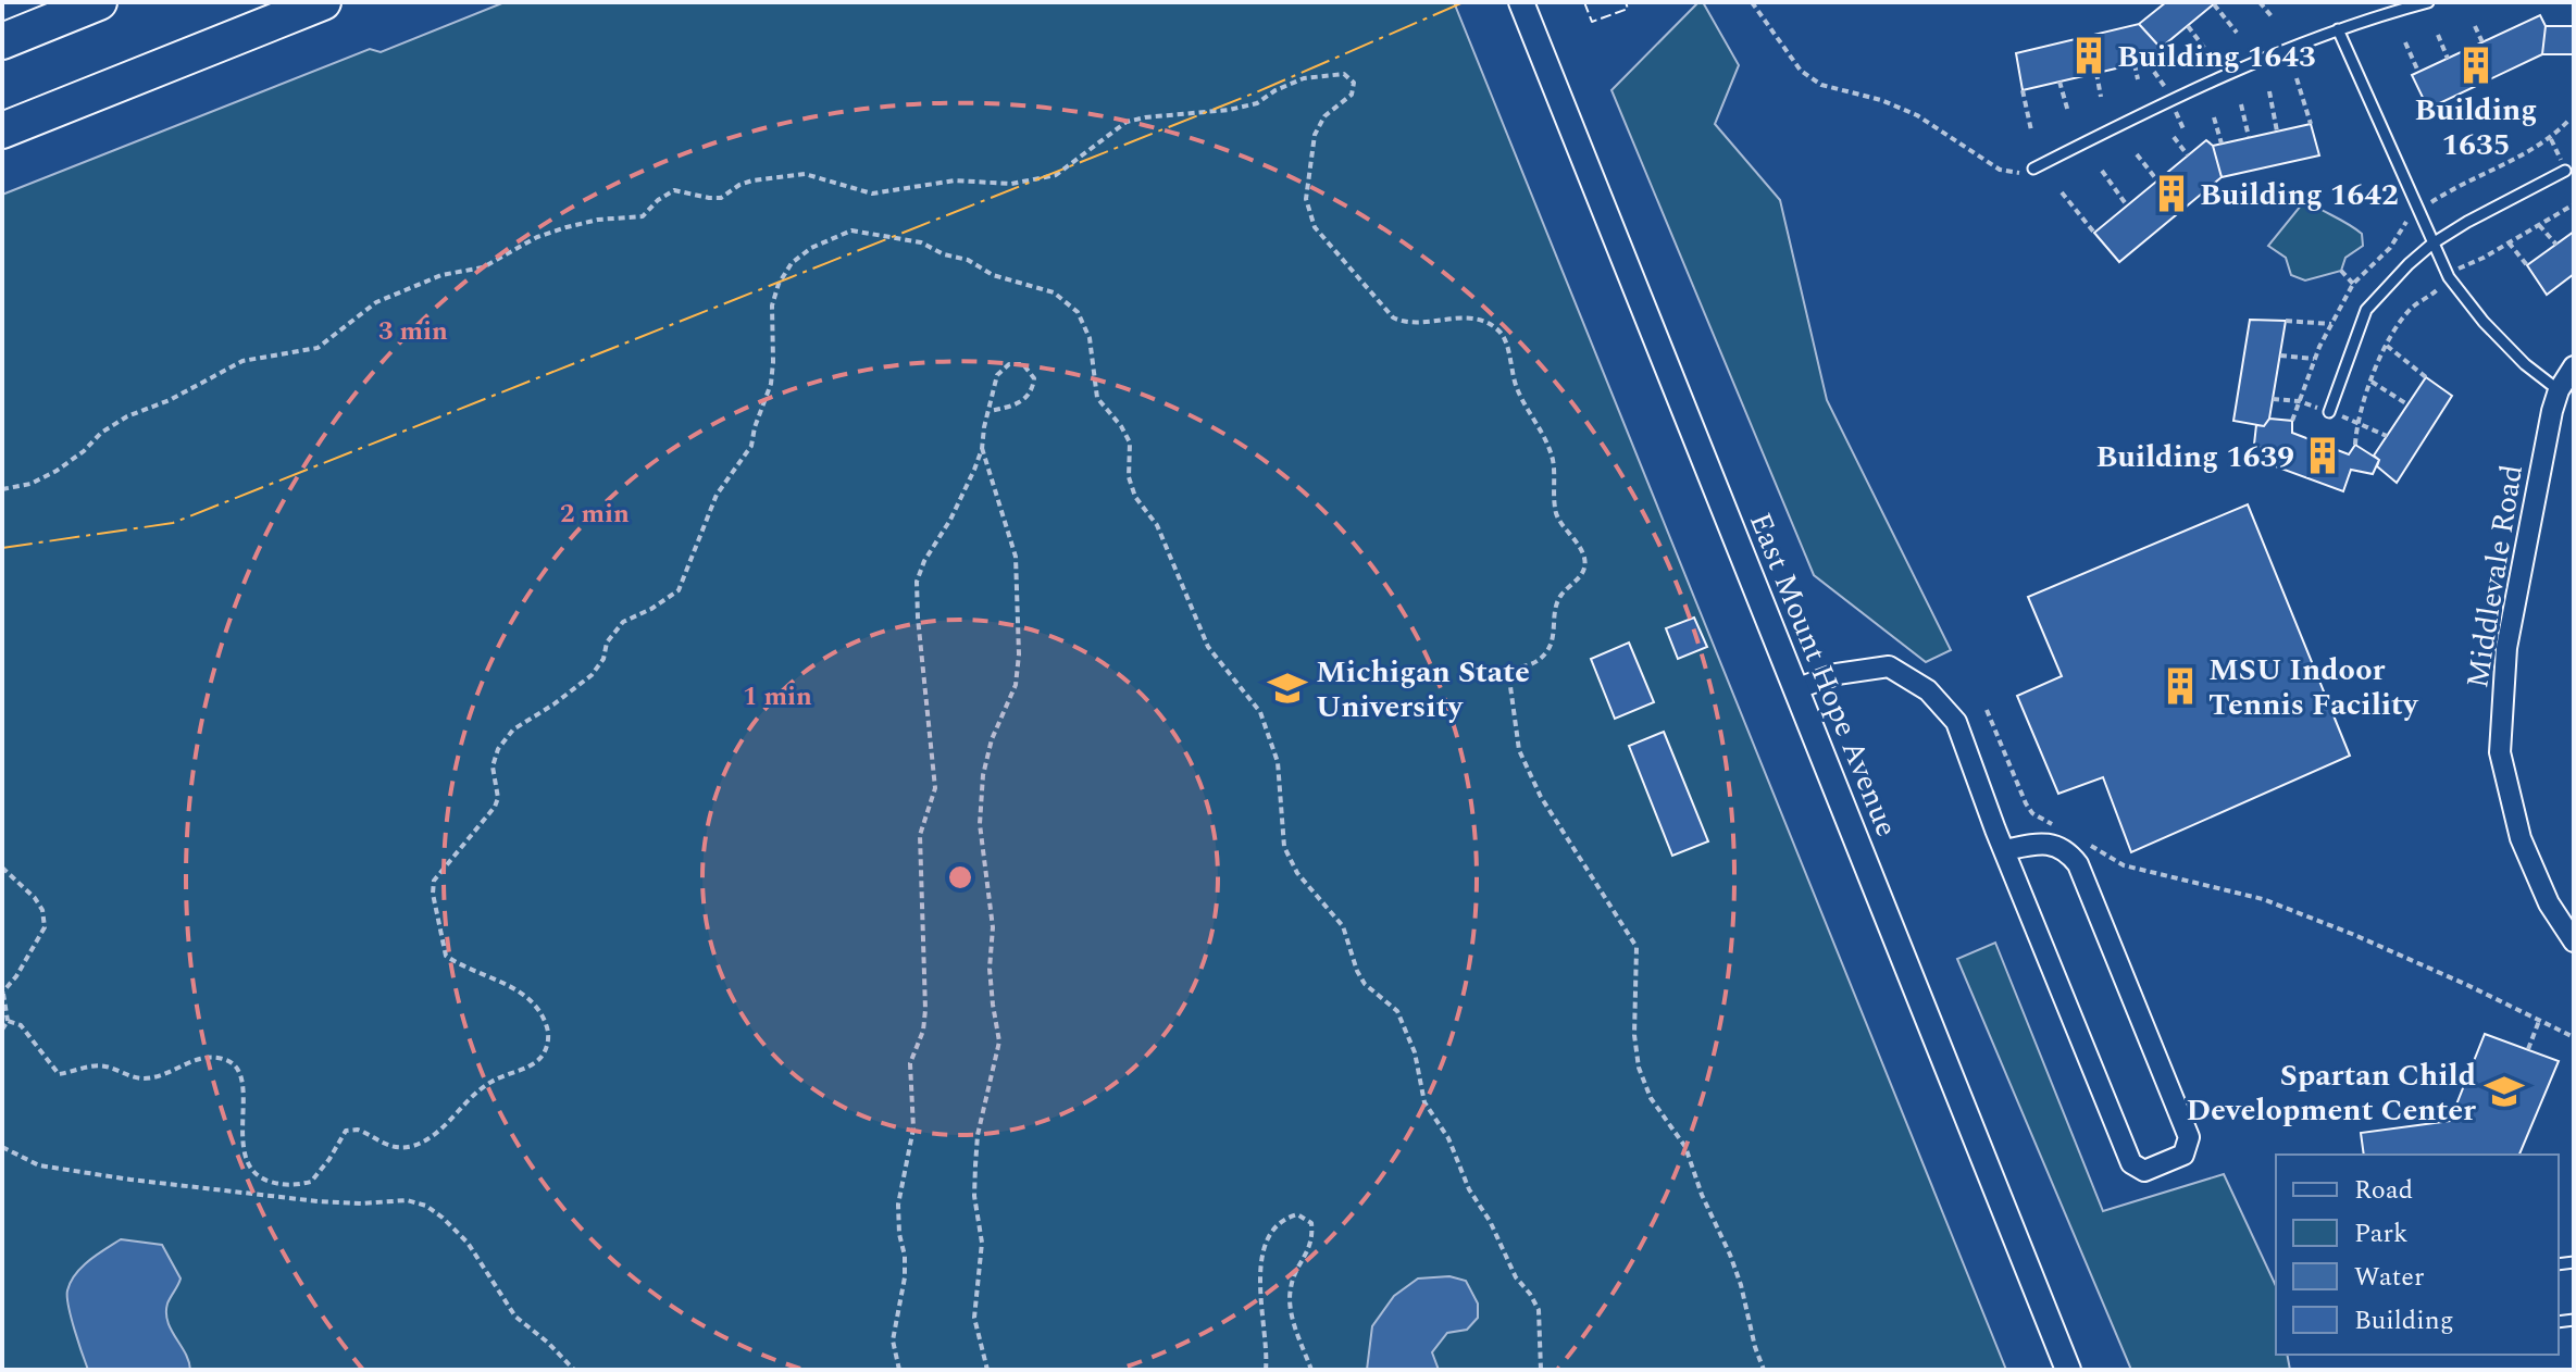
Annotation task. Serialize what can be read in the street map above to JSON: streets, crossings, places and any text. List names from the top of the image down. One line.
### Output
{"streets":{"street":["Middlevale Road","East Mount Hope Avenue"]},"places":{"building":["Building 1643","Building 1635","Building 1642","Building 1639","MSU Indoor Tennis Facility"],"school or university":["Michigan State University","Spartan Child Development Center"]},"legend":["Road","Park","Water","Building"],"rings":["3 min","2 min","1 min"]}
